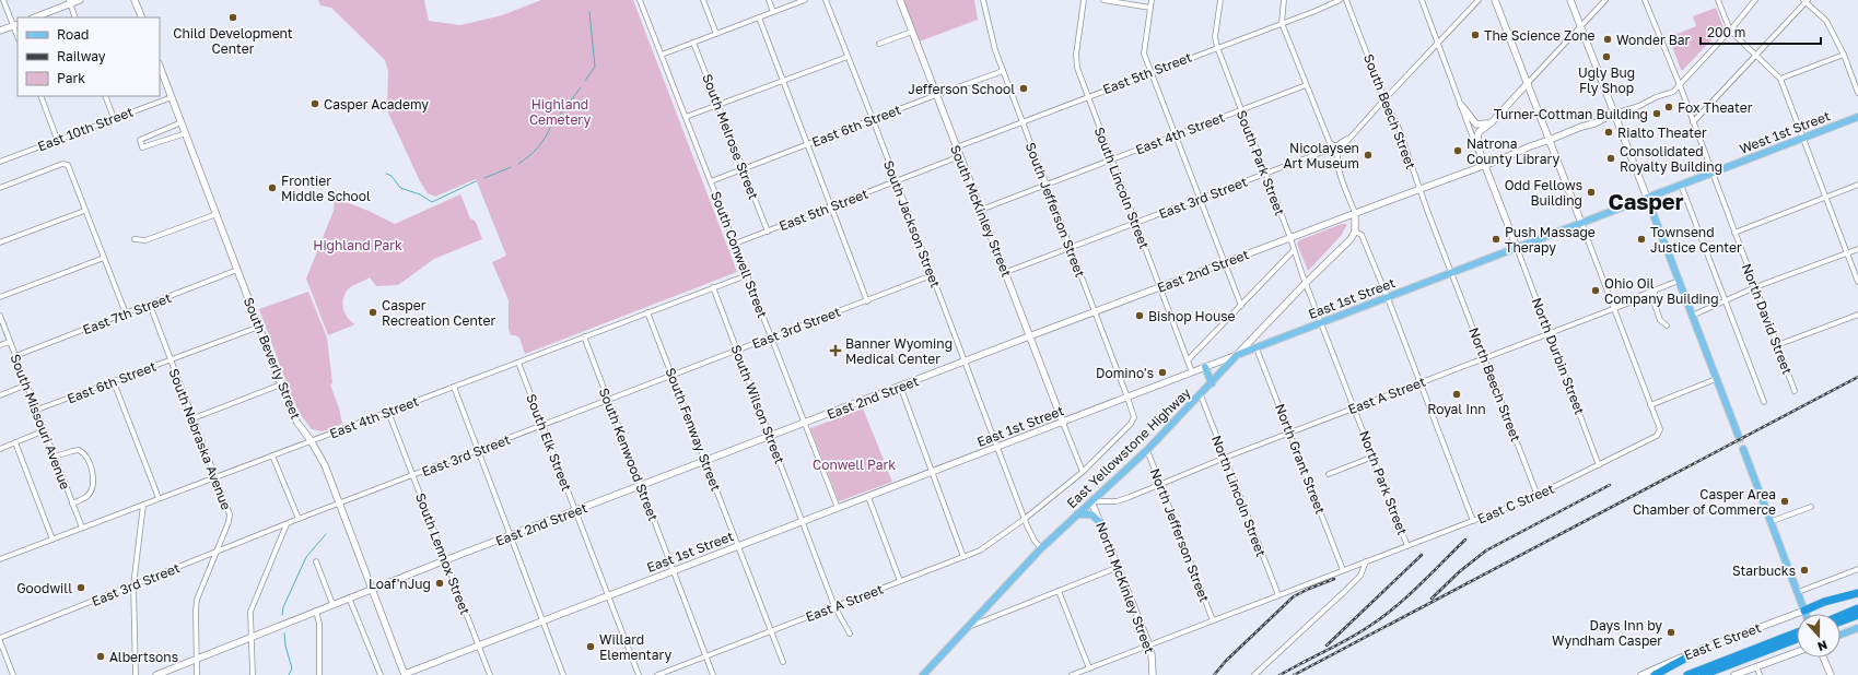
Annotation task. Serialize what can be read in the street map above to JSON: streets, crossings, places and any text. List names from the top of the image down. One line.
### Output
{"streets":{"main road":["West 1st Street","South McKinley Street","East 2nd Street","East 1st Street","South Beverly Street","East Yellowstone Highway","North McKinley Street","East E Street"],"street":["East 5th Street","South Beech Street","East 6th Street","East 10th Street","East 4th Street","South Melrose Street","South Park Street","South Lincoln Street","East 3rd Street","South Jefferson Street","South Jackson Street","South Conwell Street","East 7th Street","North David Street","North Durbin Street","North Beech Street","East A Street","South Wilson Street","South Missouri Avenue","South Fenway Street","South Nebraska Avenue","South Elk Street","South Kenwood Street","North Grant Street","North Park Street","North Lincoln Street","East C Street","North Jefferson Street","South Lennox Street"]},"crossings":[["East 5th Street","South Melrose Street"],["East 5th Street","South Park Street"],["East 5th Street","South Lincoln Street"],["East 5th Street","South Jefferson Street"],["East 5th Street","South McKinley Street"],["East 5th Street","South Jackson Street"],["East 5th Street","South Conwell Street"],["South Beech Street","East 2nd Street"],["South Beech Street","East 1st Street"],["South Beech Street","North Beech Street"],["East 6th Street","South Melrose Street"],["East 6th Street","South Jefferson Street"],["East 6th Street","South McKinley Street"],["East 6th Street","South Jackson Street"],["East 6th Street","South Conwell Street"],["East 6th Street","South Beverly Street"],["East 6th Street","South Missouri Avenue"],["East 6th Street","South Nebraska Avenue"],["East 10th Street","South Beverly Street"],["West 1st Street","East 1st Street"],["West 1st Street","North David Street"],["East 4th Street","South Park Street"],["East 4th Street","South Lincoln Street"],["East 4th Street","South Jefferson Street"],["East 4th Street","South McKinley Street"],["East 4th Street","South Conwell Street"],["East 4th Street","South Beverly Street"],["East 4th Street","South Wilson Street"],["East 4th Street","South Missouri Avenue"],["East 4th Street","South Fenway Street"],["East 4th Street","South Nebraska Avenue"],["East 4th Street","South Elk Street"],["East 4th Street","South Kenwood Street"],["East 4th Street","South Lennox Street"],["South Park Street","East 3rd Street"],["South Park Street","East 2nd Street"],["South Park Street","East 1st Street"],["South Park Street","East Yellowstone Highway"],["South Park Street","North Park Street"],["South Lincoln Street","East 3rd Street"],["South Lincoln Street","East 2nd Street"],["South Lincoln Street","East 1st Street"],["East 3rd Street","South Jefferson Street"],["East 3rd Street","South McKinley Street"],["East 3rd Street","South Jackson Street"],["East 3rd Street","South Conwell Street"],["East 3rd Street","South Beverly Street"],["East 3rd Street","South Wilson Street"],["East 3rd Street","South Fenway Street"],["East 3rd Street","South Nebraska Avenue"],["East 3rd Street","South Elk Street"],["East 3rd Street","South Kenwood Street"],["East 3rd Street","South Lennox Street"],["South Jefferson Street","East 2nd Street"],["South Jefferson Street","East 1st Street"],["South Jefferson Street","East A Street"],["South McKinley Street","East 2nd Street"],["South McKinley Street","East 1st Street"],["South Jackson Street","East 2nd Street"],["South Jackson Street","East 1st Street"],["South Jackson Street","East A Street"],["South Jackson Street","East Yellowstone Highway"],["South Conwell Street","East 2nd Street"],["South Conwell Street","East 1st Street"],["East 2nd Street","South Beverly Street"],["East 2nd Street","South Wilson Street"],["East 2nd Street","South Fenway Street"],["East 2nd Street","South Nebraska Avenue"],["East 2nd Street","South Elk Street"],["East 2nd Street","South Kenwood Street"],["East 2nd Street","South Lennox Street"],["East 1st Street","North Durbin Street"],["East 1st Street","South Beverly Street"],["East 1st Street","North Beech Street"],["East 1st Street","South Wilson Street"],["East 1st Street","South Fenway Street"],["East 1st Street","South Elk Street"],["East 1st Street","East Yellowstone Highway"],["East 1st Street","South Kenwood Street"],["East 1st Street","North Grant Street"],["East 1st Street","North Park Street"],["East 1st Street","South Lennox Street"],["East 7th Street","South Beverly Street"],["East 7th Street","South Missouri Avenue"],["East 7th Street","South Nebraska Avenue"],["North Durbin Street","East A Street"],["North Durbin Street","East C Street"],["North Beech Street","East A Street"],["North Beech Street","East C Street"],["East A Street","South Wilson Street"],["East A Street","South Fenway Street"],["East A Street","East Yellowstone Highway"],["East A Street","South Kenwood Street"],["East A Street","North Grant Street"],["East A Street","North Park Street"],["East A Street","North Lincoln Street"],["East A Street","North Jefferson Street"],["East A Street","North McKinley Street"],["East Yellowstone Highway","North Lincoln Street"],["East Yellowstone Highway","North Jefferson Street"],["East Yellowstone Highway","North McKinley Street"],["North Grant Street","East C Street"],["North Park Street","East C Street"],["North Lincoln Street","East C Street"],["East C Street","North Jefferson Street"],["East C Street","North McKinley Street"]],"districts":["Casper"],"parks":["Highland Cemetery","Highland Park","Conwell Park"],"places":{"other":["Child Development Center","The Science Zone","Wonder Bar","Ugly Bug Fly Shop","Jefferson School","Casper Academy","Fox Theater","Turner-Cottman Building","Rialto Theater","Natrona County Library","Nicolaysen Art Museum","Consolidated Royalty Building","Frontier Middle School","Odd Fellows Building","Push Massage Therapy","Townsend Justice Center","Ohio Oil Company Building","Casper Recreation Center","Bishop House","Domino's","Royal Inn","Casper Area Chamber of Commerce","Starbucks","Loaf'nJug","Goodwill","Days Inn by Wyndham Casper","Willard Elementary","Albertsons"],"health":["Banner Wyoming Medical Center"]},"legend":["Road","Railway","Park"],"scale_bar":"200 m","north":"bottom"}
